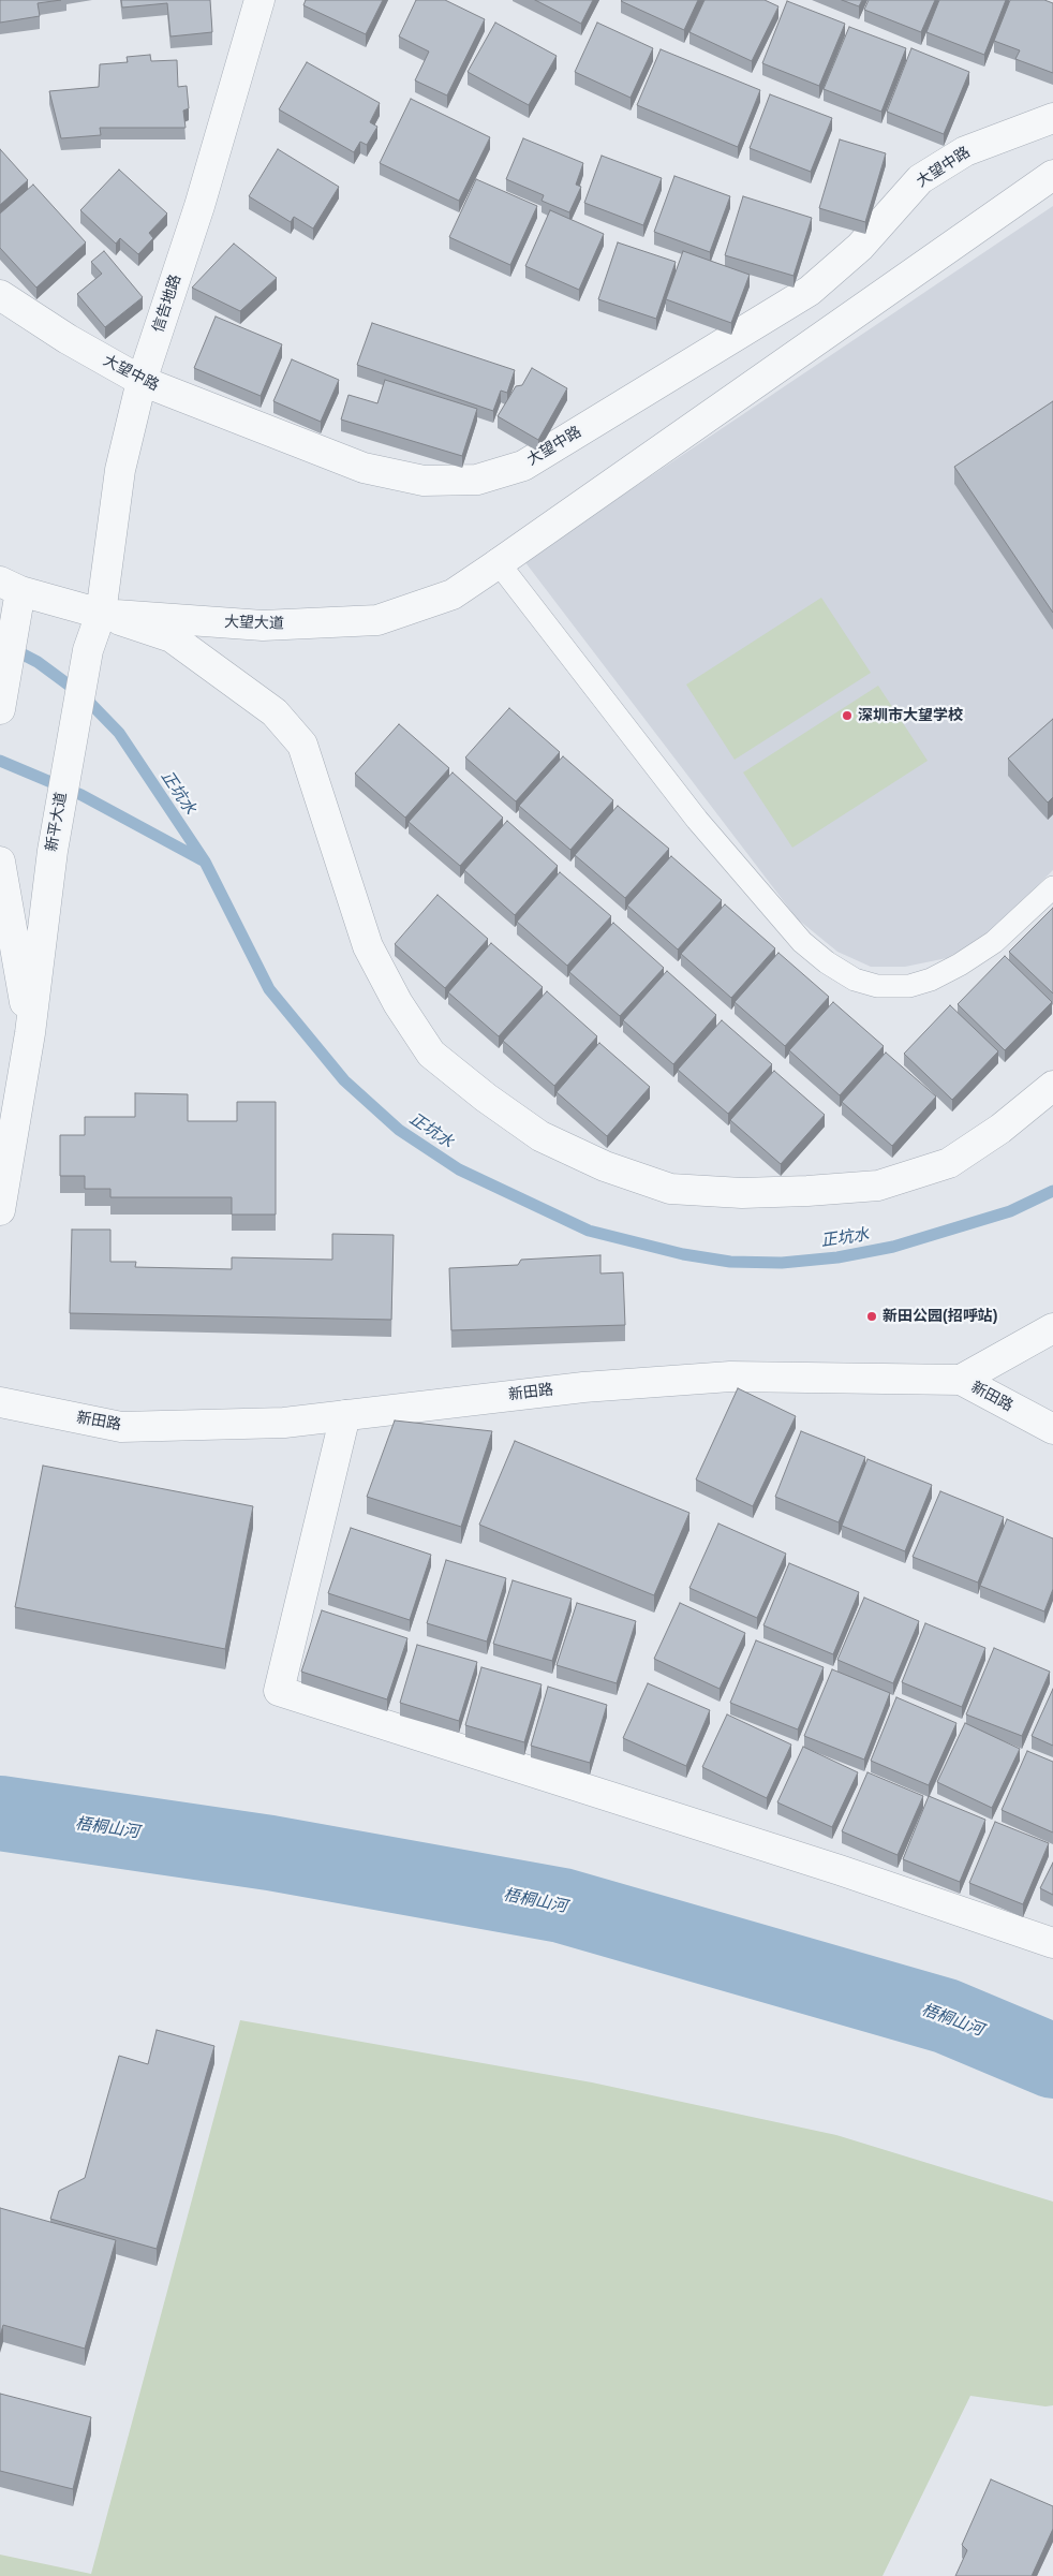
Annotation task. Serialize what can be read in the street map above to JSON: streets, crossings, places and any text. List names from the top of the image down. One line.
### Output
{"streets":{"street":["大望中路","信告地路","大望大道","新平大道","新田路"]},"crossings":[["大望中路","信告地路"],["信告地路","大望大道"],["信告地路","新平大道"],["大望大道","新平大道"]],"water":["正坑水","梧桐山河"],"places":["深圳市大望学校","新田公园(招呼站)"]}
